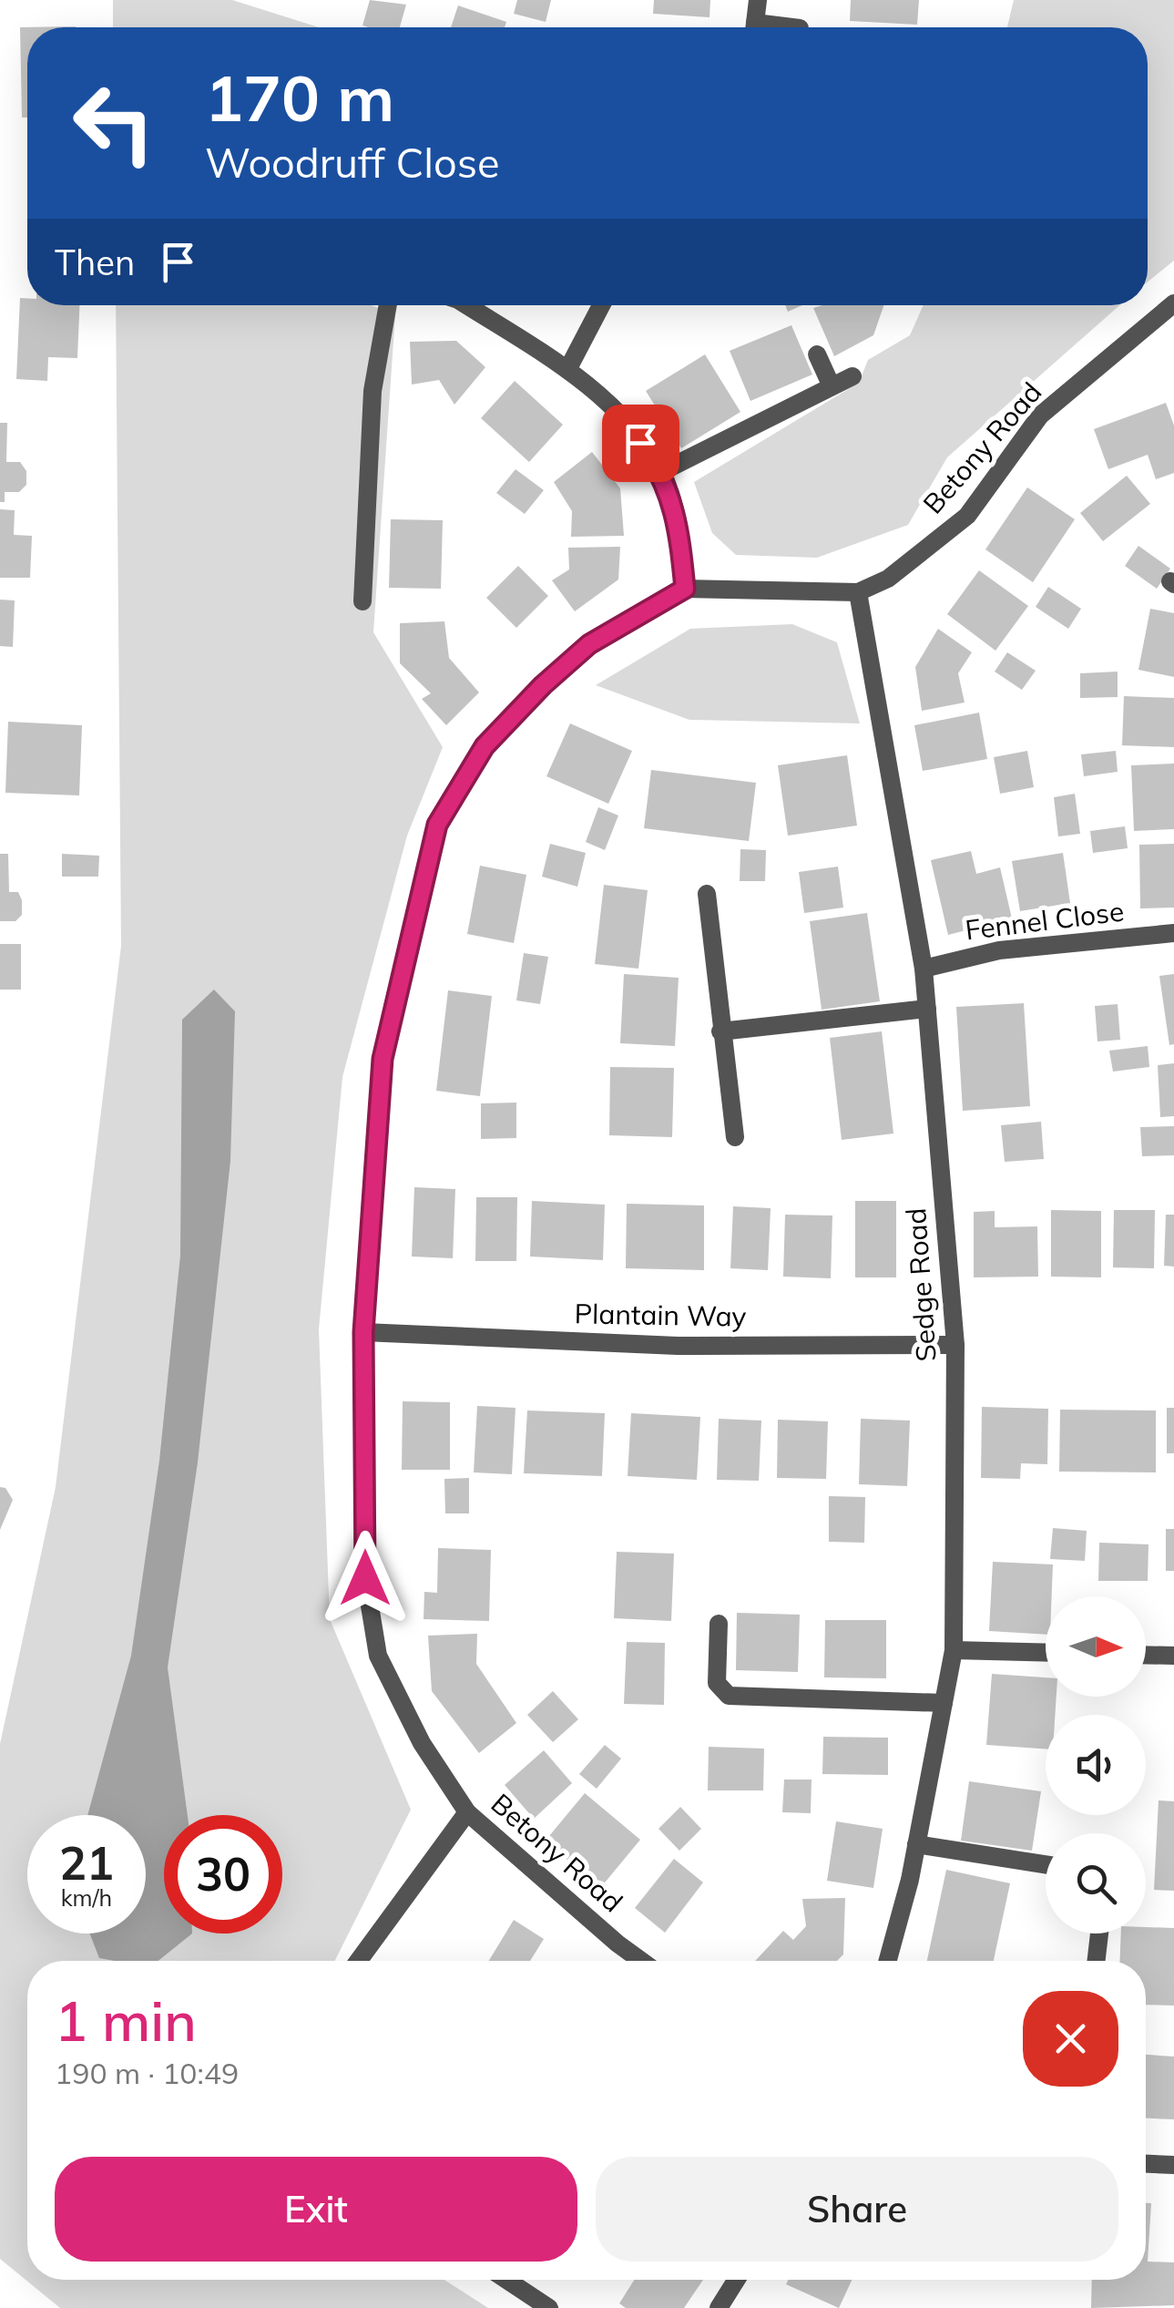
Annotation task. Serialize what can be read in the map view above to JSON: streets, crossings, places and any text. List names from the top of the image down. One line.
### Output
{"streets":{"street":["Betony Road","Fennel Close","Sedge Road","Plantain Way"]},"crossings":[["Betony Road","Sedge Road"],["Betony Road","Plantain Way"],["Fennel Close","Sedge Road"],["Sedge Road","Plantain Way"]],"north":"right","page":{"turn":["170 m","Woodruff Close"],"then":"Then","speed":"21 km/h","limit":"30","heading":["1 min","190 m · 10:49"],"buttons":["Exit","Share"]}}
